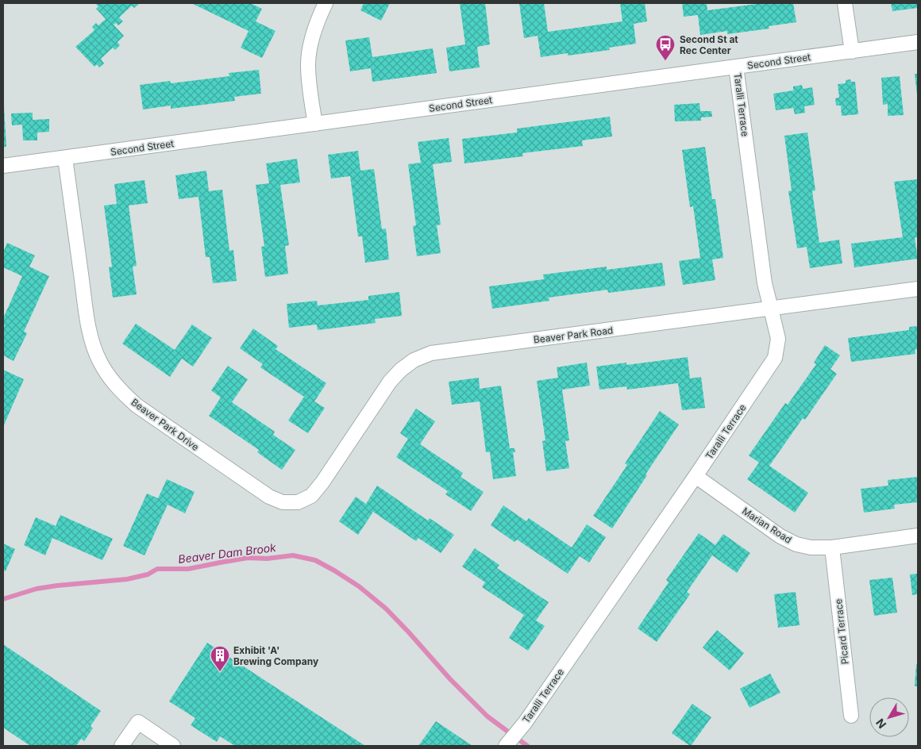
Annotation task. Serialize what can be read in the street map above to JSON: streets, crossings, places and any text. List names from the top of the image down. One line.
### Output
{"streets":{"street":["Second Street","Taralli Terrace","Beaver Park Road","Beaver Park Drive","Marian Road","Picard Terrace"]},"crossings":[["Second Street","Taralli Terrace"],["Second Street","Beaver Park Drive"],["Taralli Terrace","Beaver Park Road"],["Taralli Terrace","Marian Road"],["Beaver Park Road","Beaver Park Drive"],["Marian Road","Picard Terrace"]],"water":["Beaver Dam Brook"],"places":{"bus stop":["Second St at Rec Center"],"building":["Exhibit 'A' Brewing Company"]},"north":"bottom left"}
